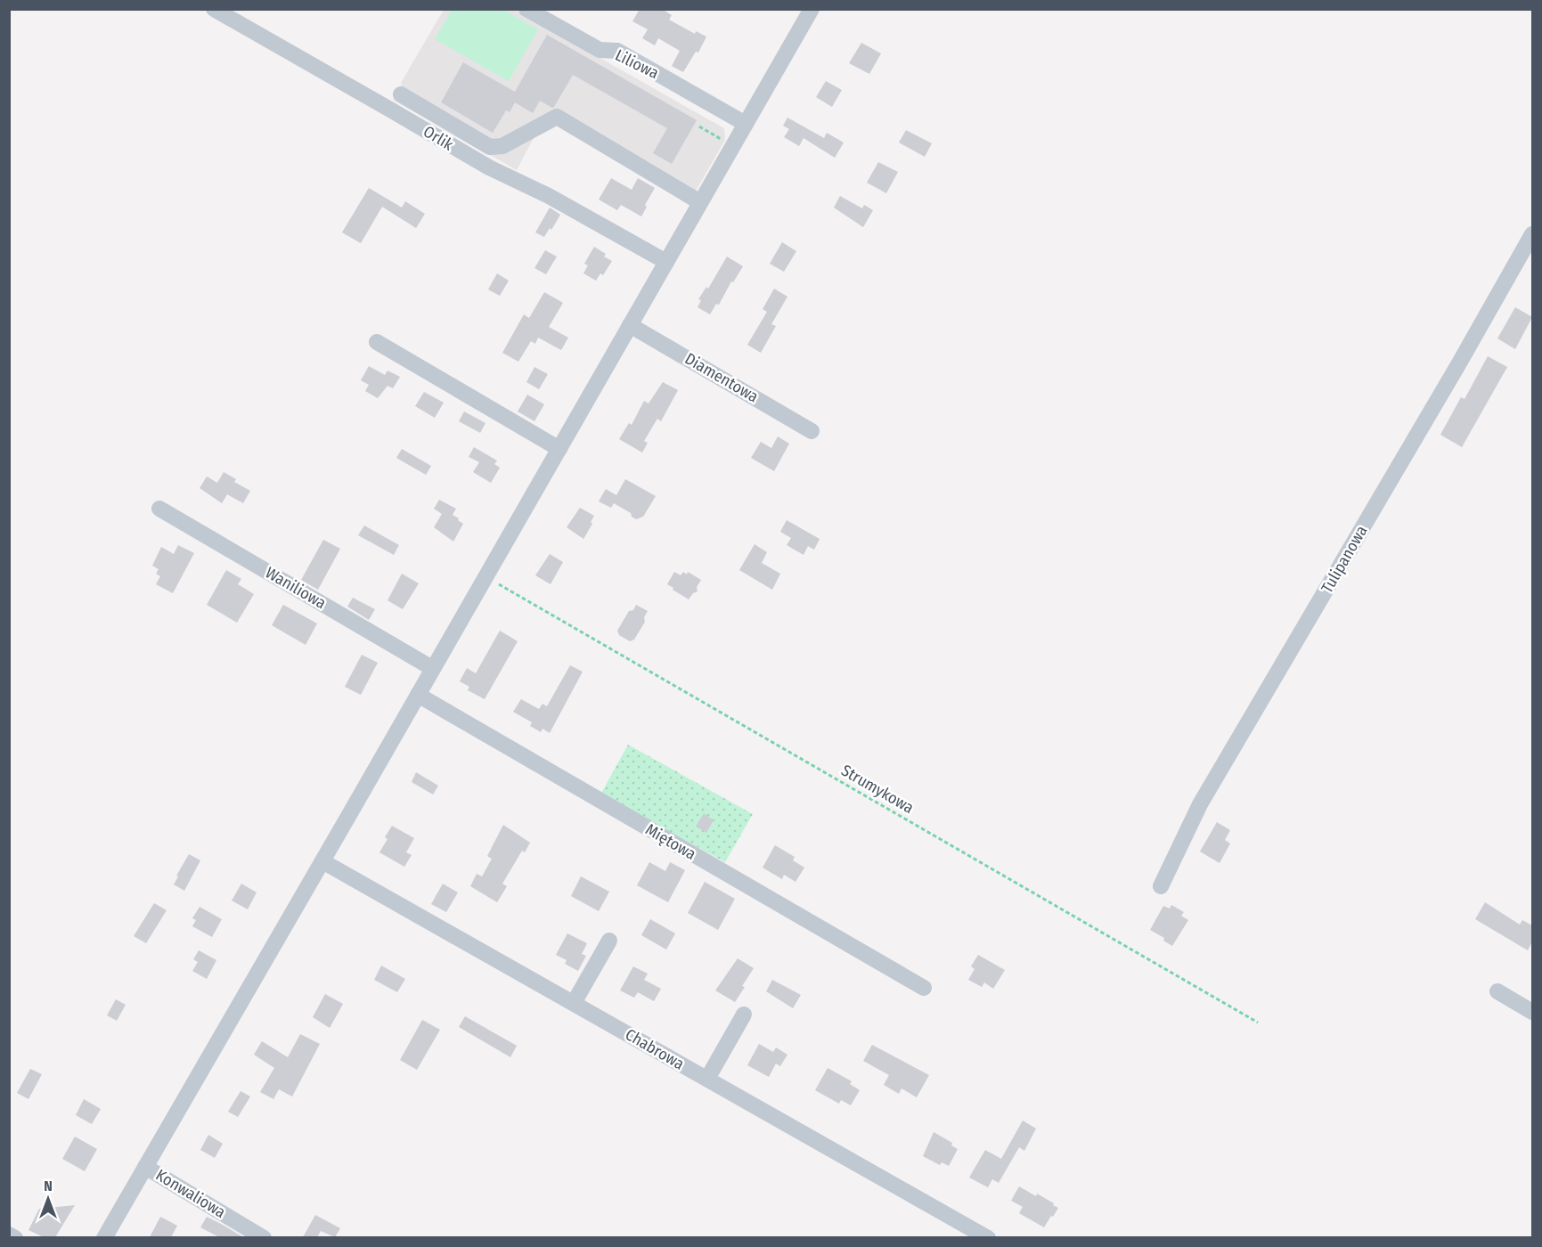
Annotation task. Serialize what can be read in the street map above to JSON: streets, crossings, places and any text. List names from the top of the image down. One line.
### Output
{"streets":{"street":["Liliowa","Orlik","Diamentowa","Tulipanowa","Waniliowa","Miętowa","Chabrowa","Konwaliowa"],"path":["Strumykowa"]},"north":"top"}
